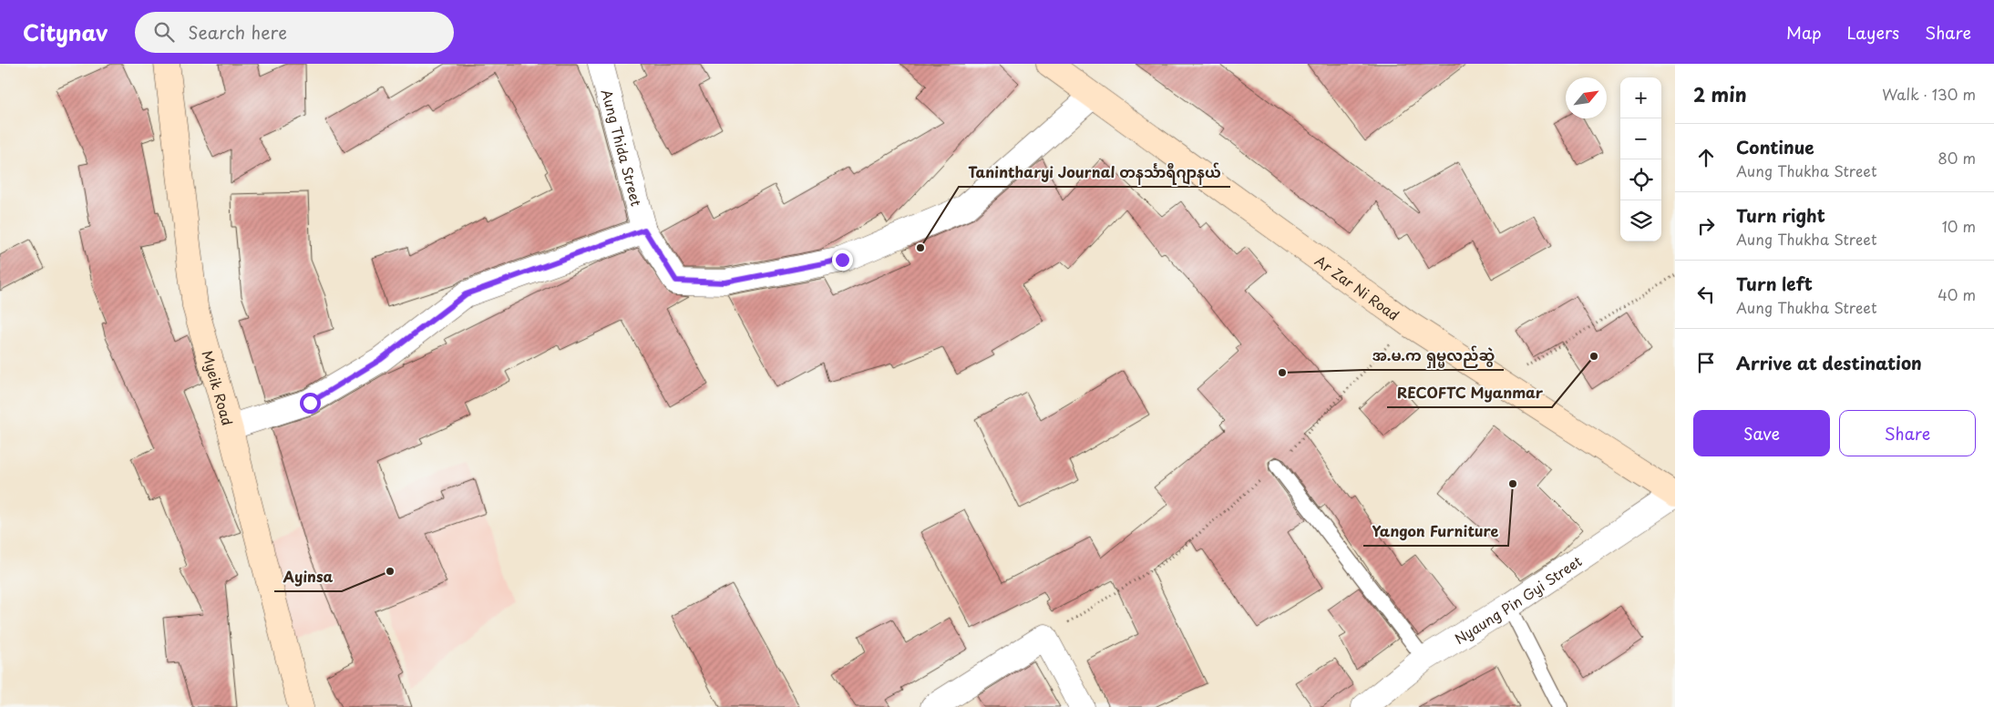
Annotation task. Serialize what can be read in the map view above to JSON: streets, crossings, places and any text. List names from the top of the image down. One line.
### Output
{"streets":{"main road":["Ar Zar Ni Road","Myeik Road"],"street":["Aung Thida Street","Nyaung Pin Gyi Street"]},"crossings":[["Aung Thida Street","Ar Zar Ni Road"],["Ar Zar Ni Road","Nyaung Pin Gyi Street"]],"places":["Tanintharyi Journal တနင်္သာရီဂျာနယ်","RECOFTC Myanmar","အ.မ.က ရှမ္မလည်ဆွဲ","Yangon Furniture","Ayinsa"],"north":"top right","page":{"header":"Citynav","search":"Search here","nav":["Map","Layers","Share"],"heading":["2 min","Walk · 130 m"],"map_buttons":["+","−"],"list":[["Continue","Aung Thukha Street","80 m"],["Turn right","Aung Thukha Street","10 m"],["Turn left","Aung Thukha Street","40 m"],"Arrive at destination"],"buttons":["Save","Share"]}}
